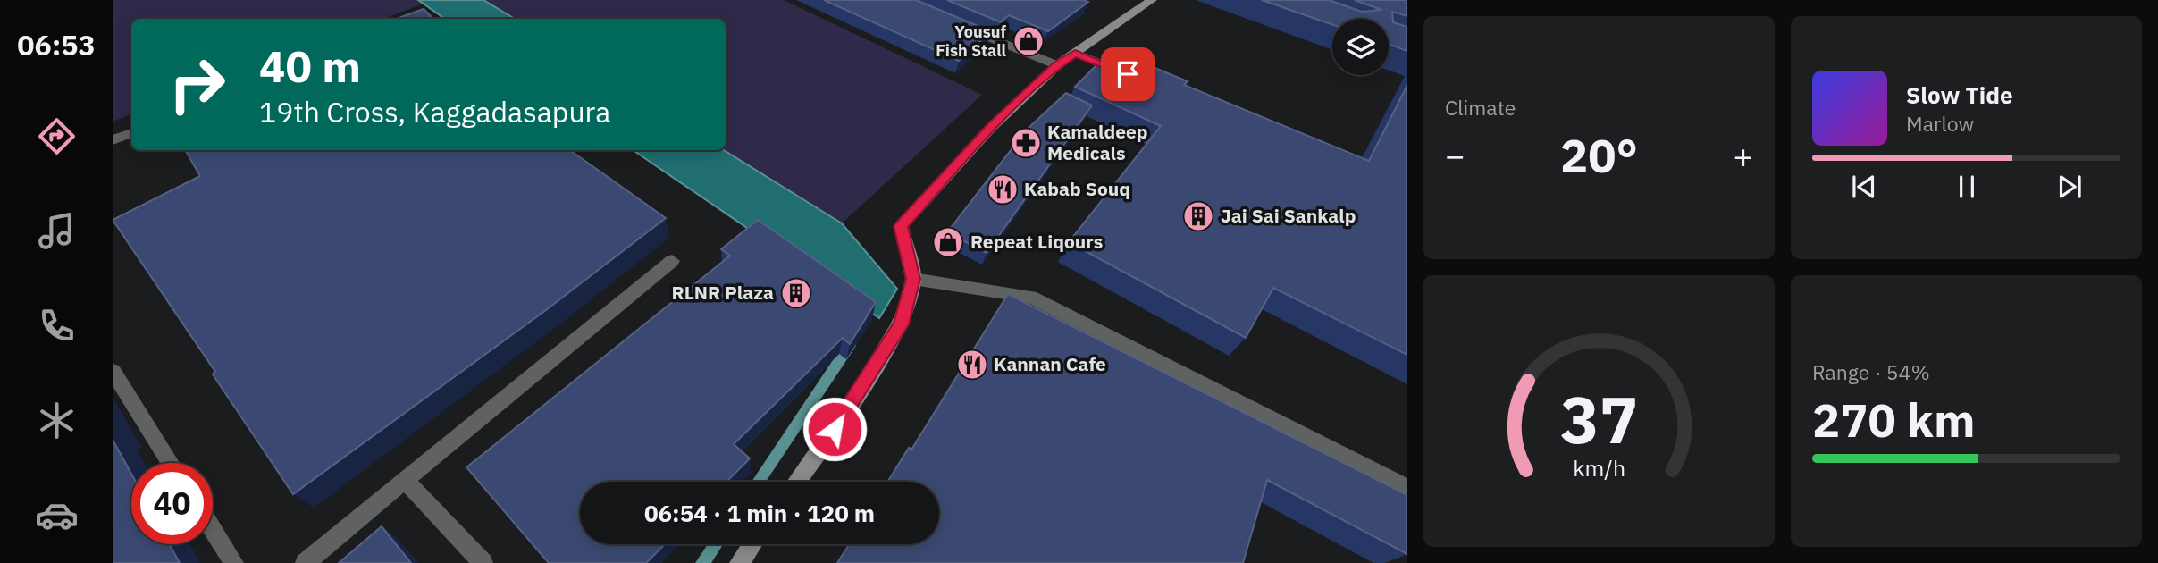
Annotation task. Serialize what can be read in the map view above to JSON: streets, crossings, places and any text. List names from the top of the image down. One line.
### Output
{"places":{"shop":["Yousuf Fish Stall","Repeat Liqours"],"pharmacy":["Kamaldeep Medicals"],"restaurant":["Kabab Souq","Kannan Cafe"],"building":["Jai Sai Sankalp","RLNR Plaza"]},"page":{"tabs":"06:53","tile":["Climate",["Range · 54%","270 km"]],"turn":["40 m","19th Cross, Kaggadasapura"],"song":["Slow Tide","Marlow"],"heat":["−","20°","+"],"limit":"40","trip":"06:54 · 1 min · 120 m","gauge":["37","km/h"]}}
